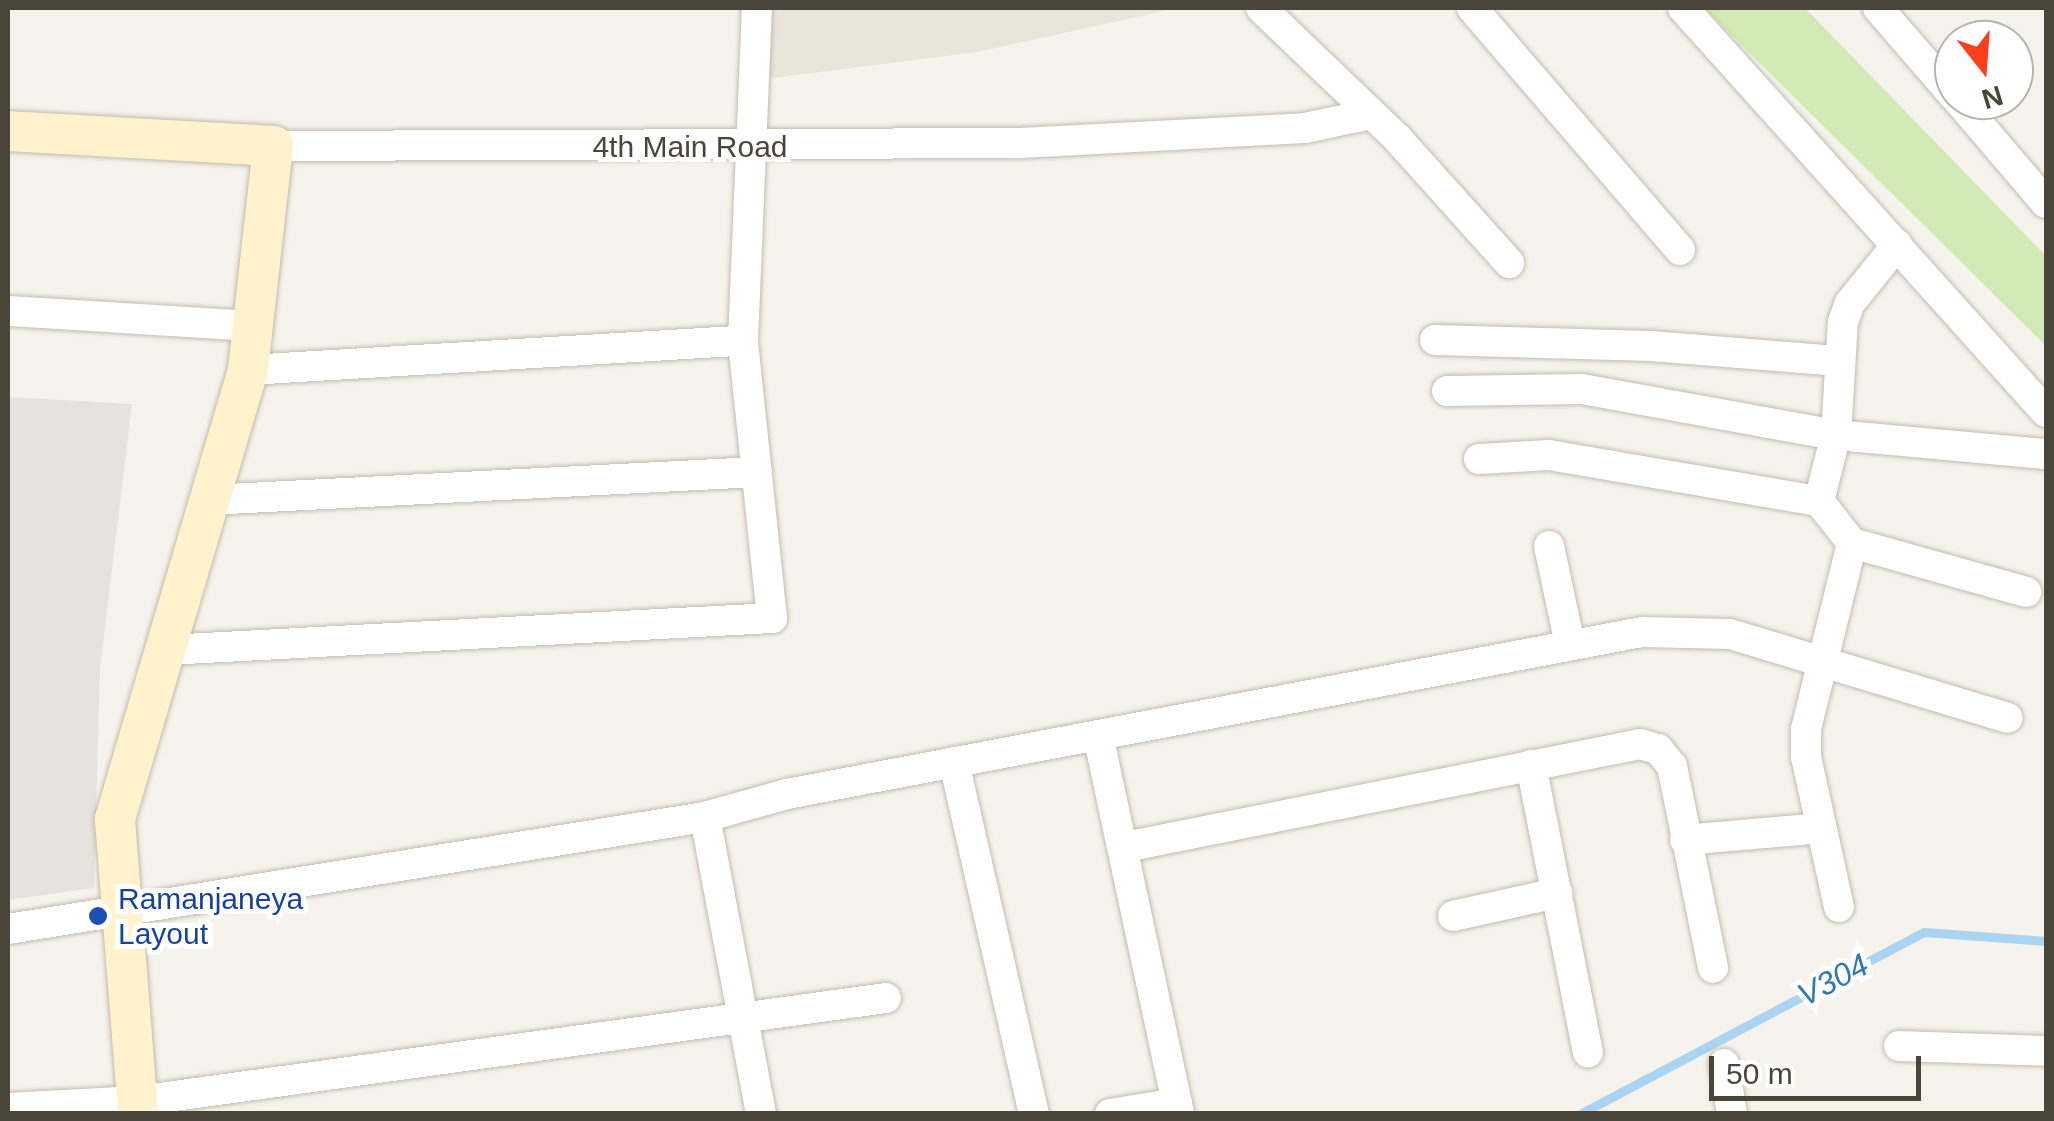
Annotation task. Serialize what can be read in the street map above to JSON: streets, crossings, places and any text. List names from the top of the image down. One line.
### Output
{"streets":{"street":["4th Main Road"]},"water":["V304"],"places":["Ramanjaneya Layout"],"scale_bar":"50 m","north":"bottom"}
